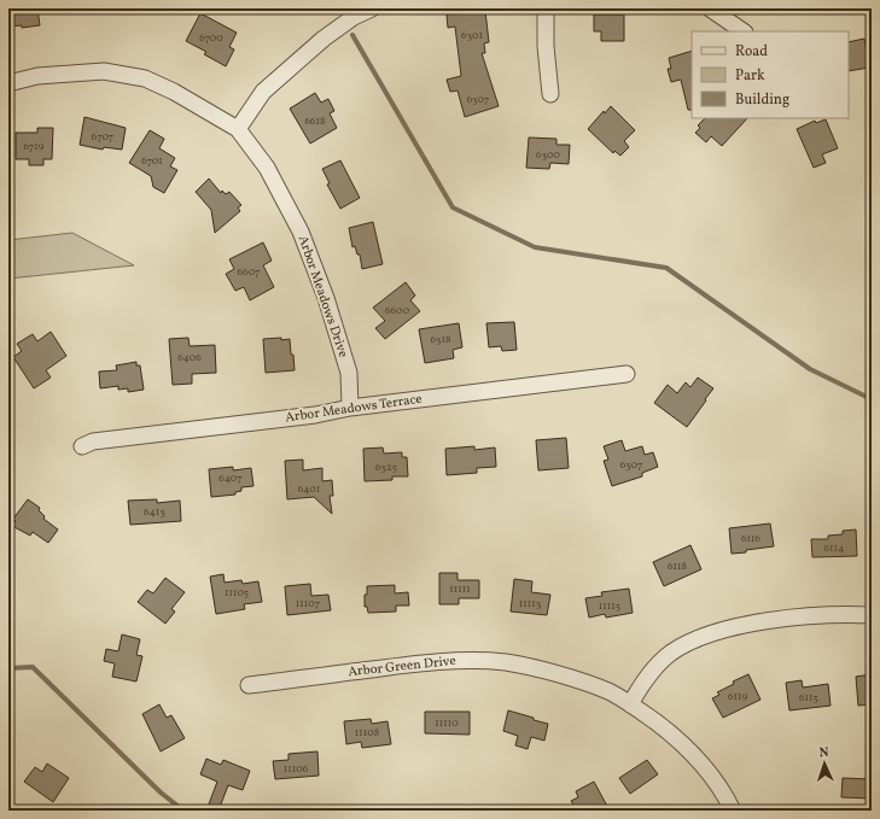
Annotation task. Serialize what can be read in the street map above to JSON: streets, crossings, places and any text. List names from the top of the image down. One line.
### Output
{"streets":{"street":["Arbor Meadows Drive","Arbor Meadows Terrace","Arbor Green Drive"]},"crossings":[["Arbor Meadows Drive","Arbor Meadows Terrace"]],"house_numbers":["6301","6700","6307","6618","6707","6719","6300","6701","6607","6600","6318","6406","6307","6325","6407","6401","6413","6116","6114","6118","11111","11105","11107","11113","11115","6119","6115","11110","11108","11106"],"legend":["Road","Park","Building"],"north":"top"}
